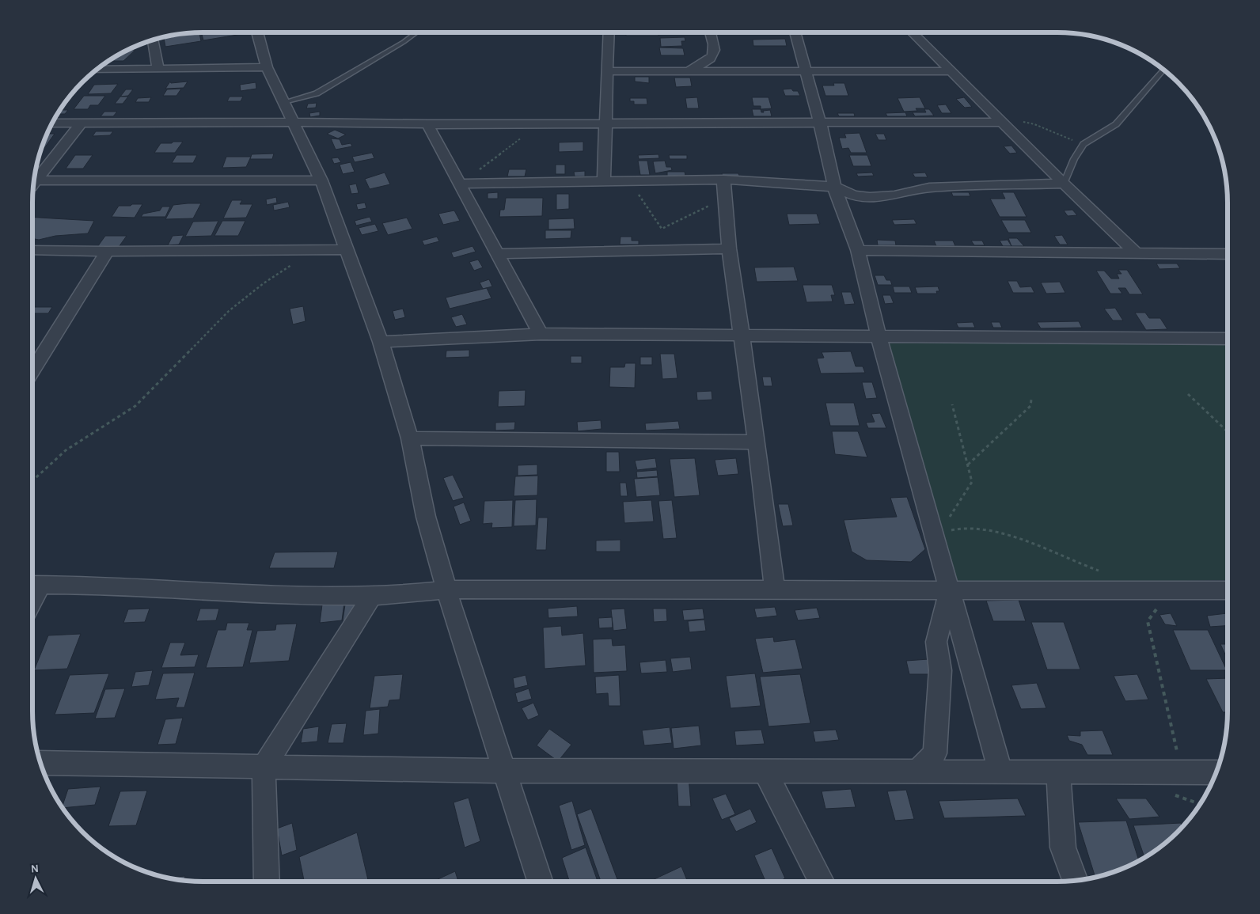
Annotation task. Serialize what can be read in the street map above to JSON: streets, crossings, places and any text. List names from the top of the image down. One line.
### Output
{"north":"top"}
